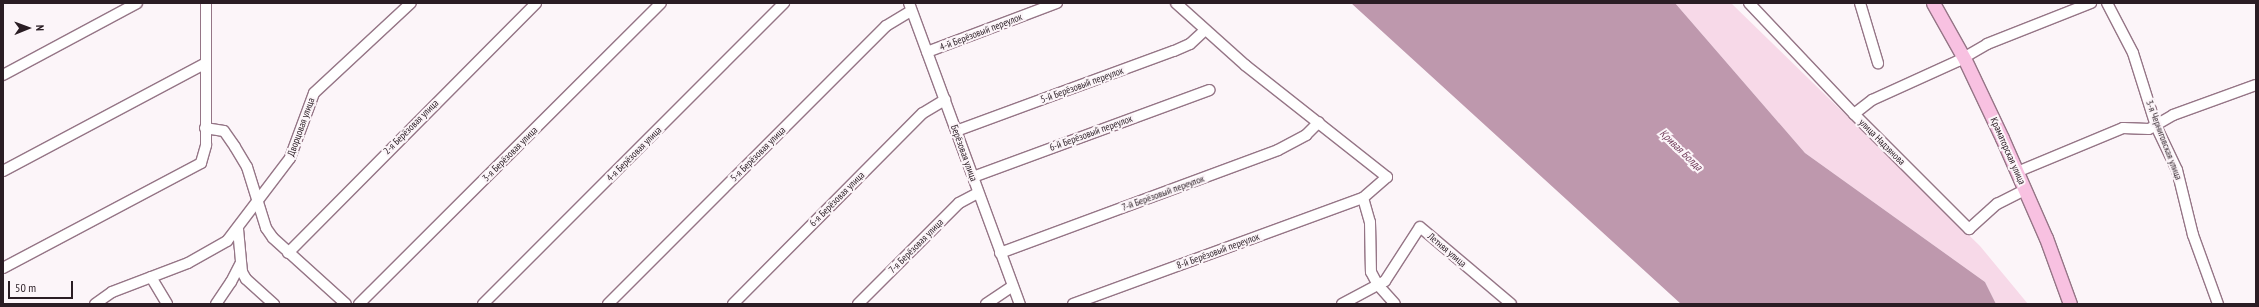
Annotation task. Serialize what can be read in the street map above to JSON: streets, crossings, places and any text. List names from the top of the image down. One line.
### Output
{"streets":{"main road":["Краматорская улица"],"street":["4-й Берёзовый переулок","5-й Берёзовый переулок","Дворцовая улица","2-я Берёзовая улица","6-й Берёзовый переулок","3-я Черниговская улица","улица Надзянова","Берёзовая улица","3-я Берёзовая улица","4-я Берёзовая улица","5-я Берёзовая улица","7-й Берёзовый переулок","6-я Берёзовая улица","7-я Берёзовая улица","Летняя улица","8-й Берёзовый переулок"]},"crossings":[["4-й Берёзовый переулок","Берёзовая улица"],["5-й Берёзовый переулок","Берёзовая улица"],["6-й Берёзовый переулок","Берёзовая улица"],["улица Надзянова","Краматорская улица"],["Берёзовая улица","5-я Берёзовая улица"],["Берёзовая улица","7-й Берёзовый переулок"],["Берёзовая улица","6-я Берёзовая улица"],["Берёзовая улица","7-я Берёзовая улица"]],"water":["Кривая Болда"],"scale_bar":"50 m","north":"right"}
